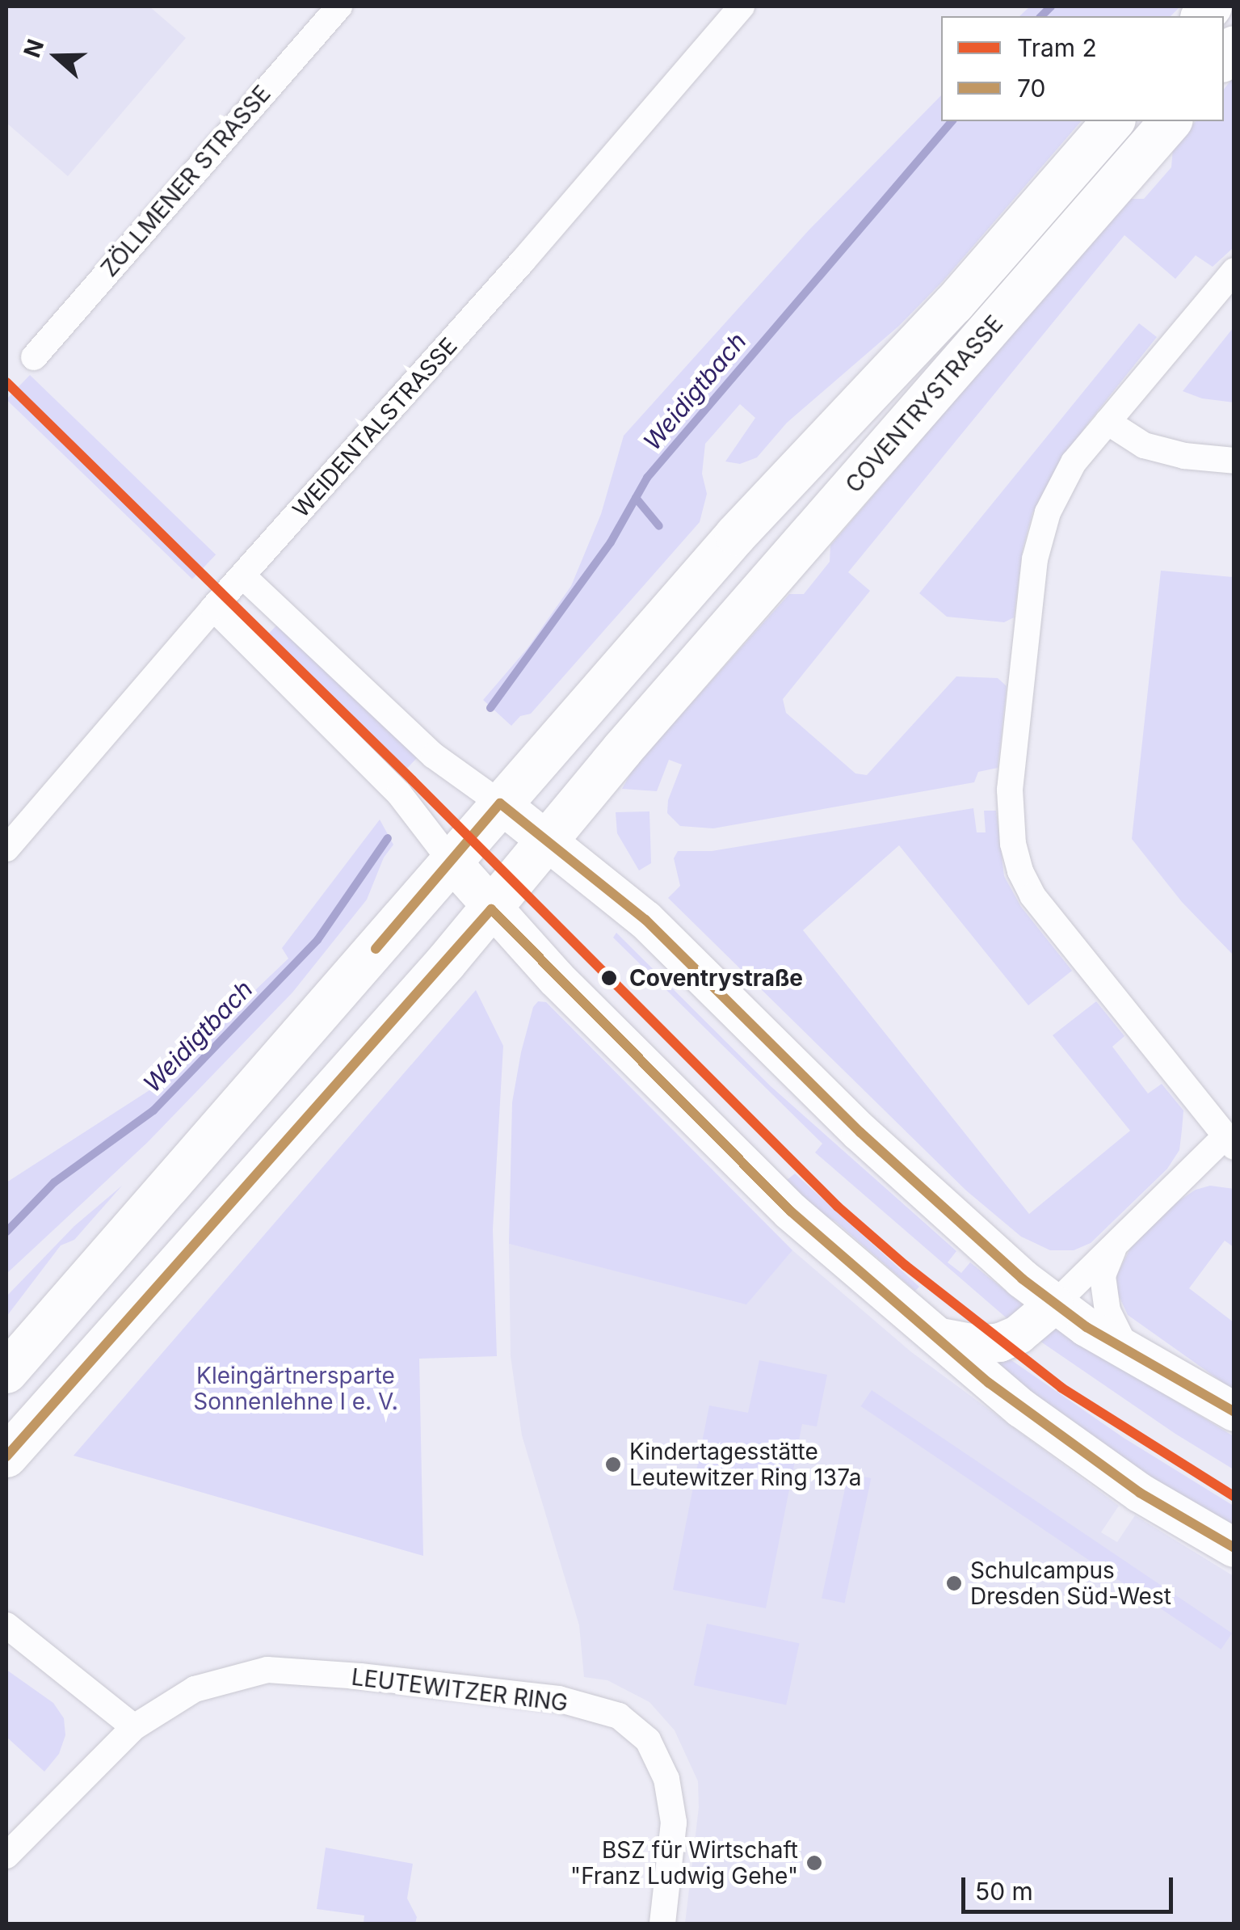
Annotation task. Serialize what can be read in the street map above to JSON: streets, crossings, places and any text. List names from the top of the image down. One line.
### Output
{"streets":{"main road":["COVENTRYSTRASSE"],"street":["ZÖLLMENER STRASSE","WEIDENTALSTRASSE","LEUTEWITZER RING"]},"water":["Weidigtbach"],"parks":["Kleingärtnersparte Sonnenlehne I e. V."],"places":["Coventrystraße","Kindertagesstätte Leutewitzer Ring 137a","Schulcampus Dresden Süd-West","BSZ für Wirtschaft \"Franz Ludwig Gehe\""],"lines":["tram line 2","transit line 70"],"legend":["Tram 2","70"],"scale_bar":"50 m","north":"left"}
